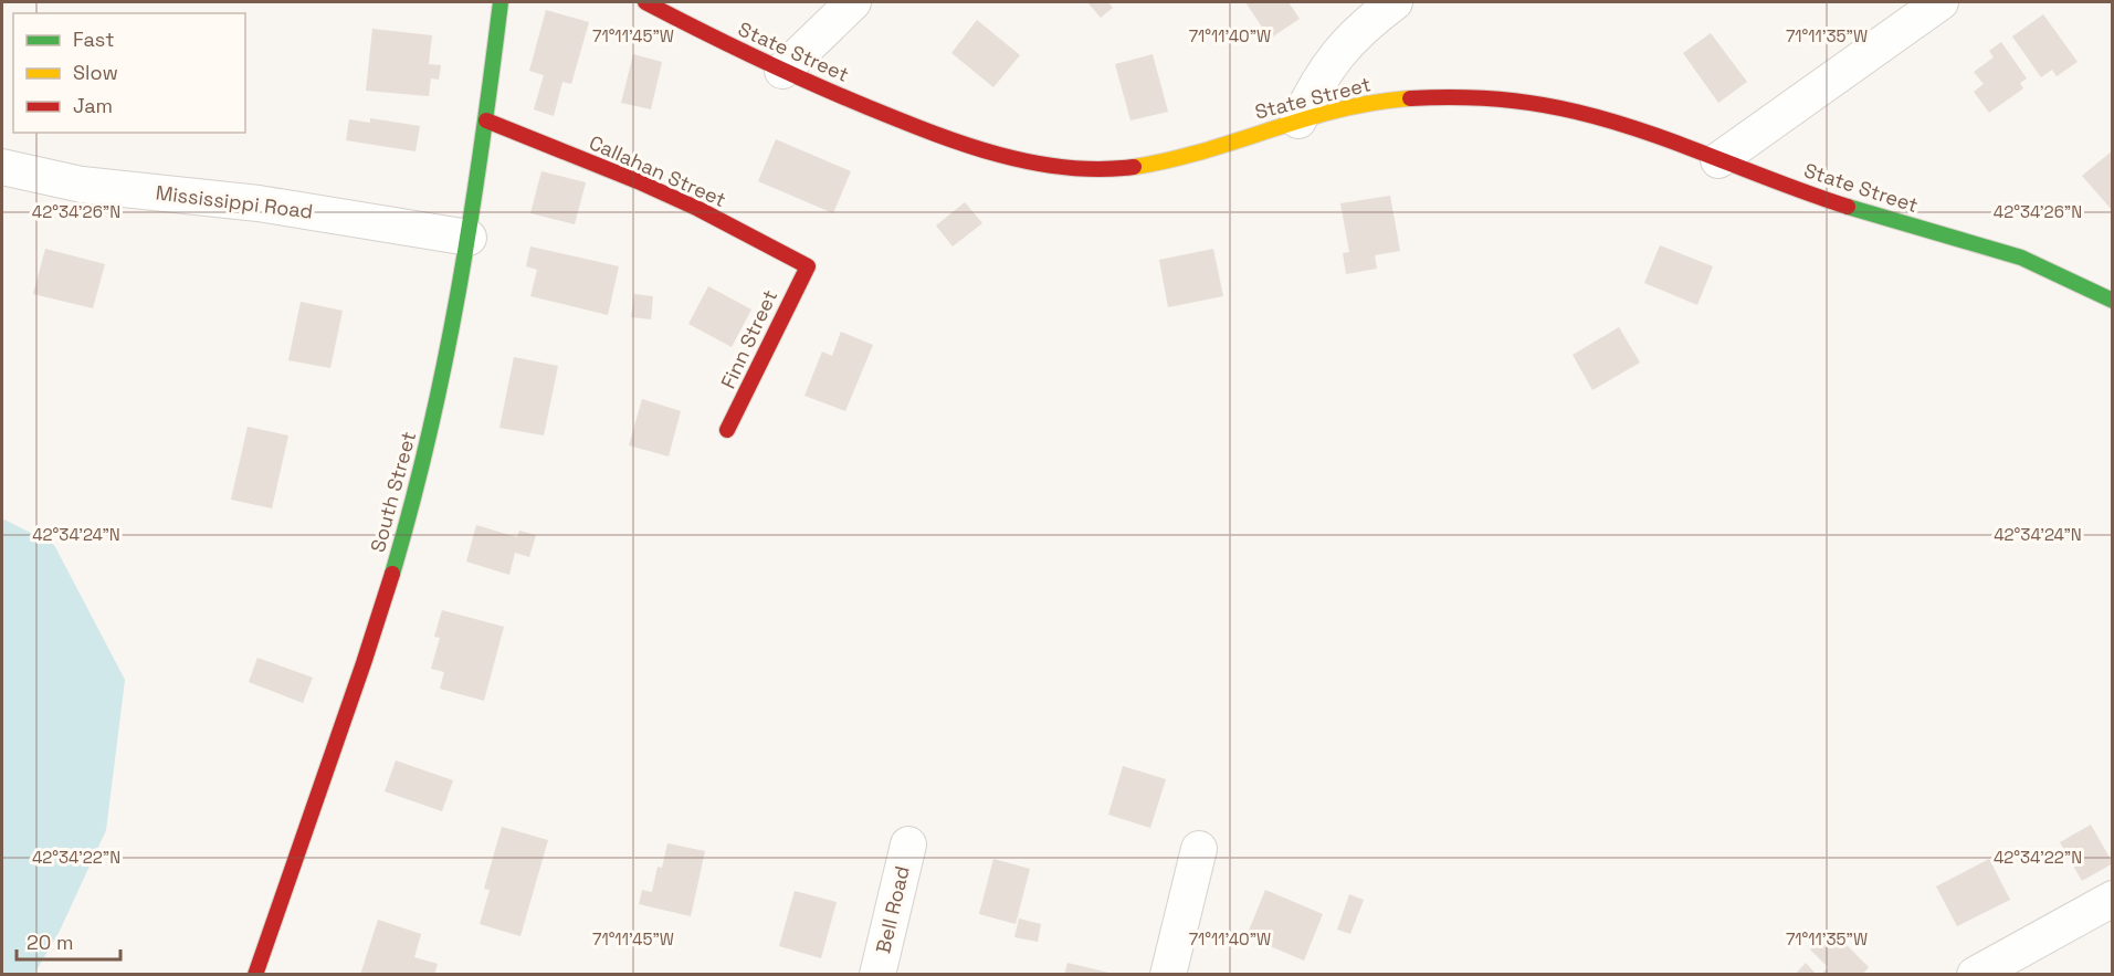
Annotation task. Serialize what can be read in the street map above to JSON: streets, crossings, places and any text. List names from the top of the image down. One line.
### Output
{"streets":{"street":["State Street","Callahan Street","Mississippi Road","Finn Street","South Street","Bell Road"]},"crossings":[["Callahan Street","Finn Street"],["Callahan Street","South Street"],["Mississippi Road","South Street"]],"legend":["Fast","Slow","Jam"],"scale_bar":"20 m","coordinates":["71°11'45\"W","71°11'40\"W","71°11'35\"W","42°34'26\"N","42°34'24\"N","42°34'22\"N"]}
